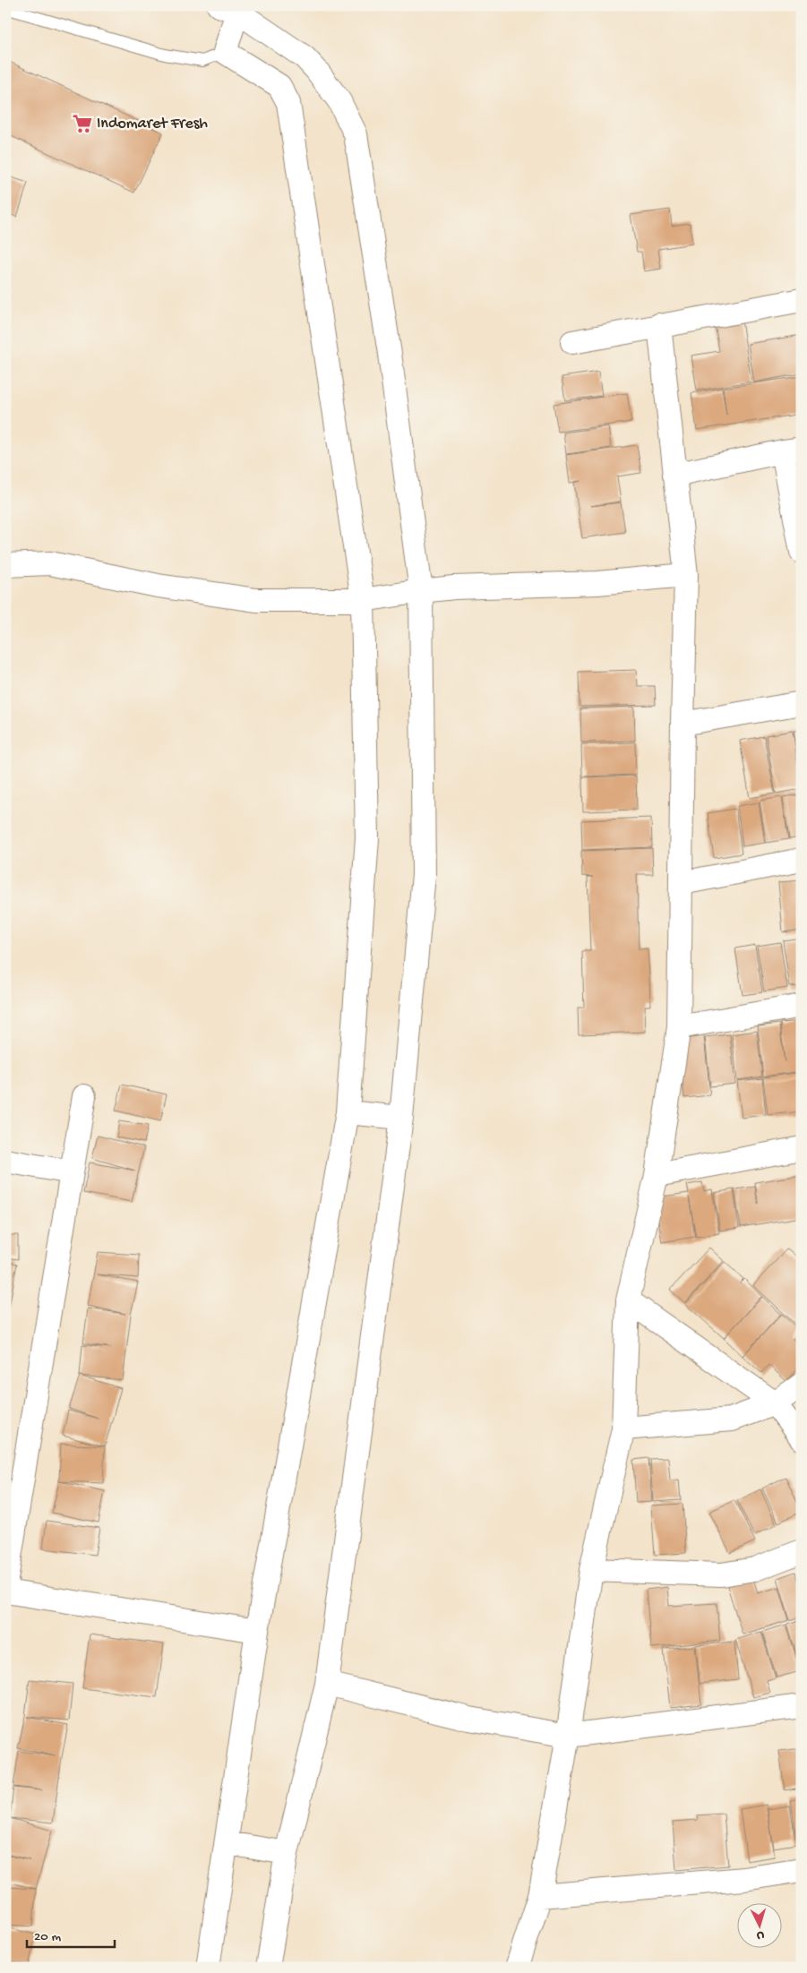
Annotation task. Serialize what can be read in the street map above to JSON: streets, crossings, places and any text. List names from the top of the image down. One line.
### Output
{"places":{"supermarket":["Indomaret Fresh"]},"scale_bar":"20 m","north":"bottom"}
